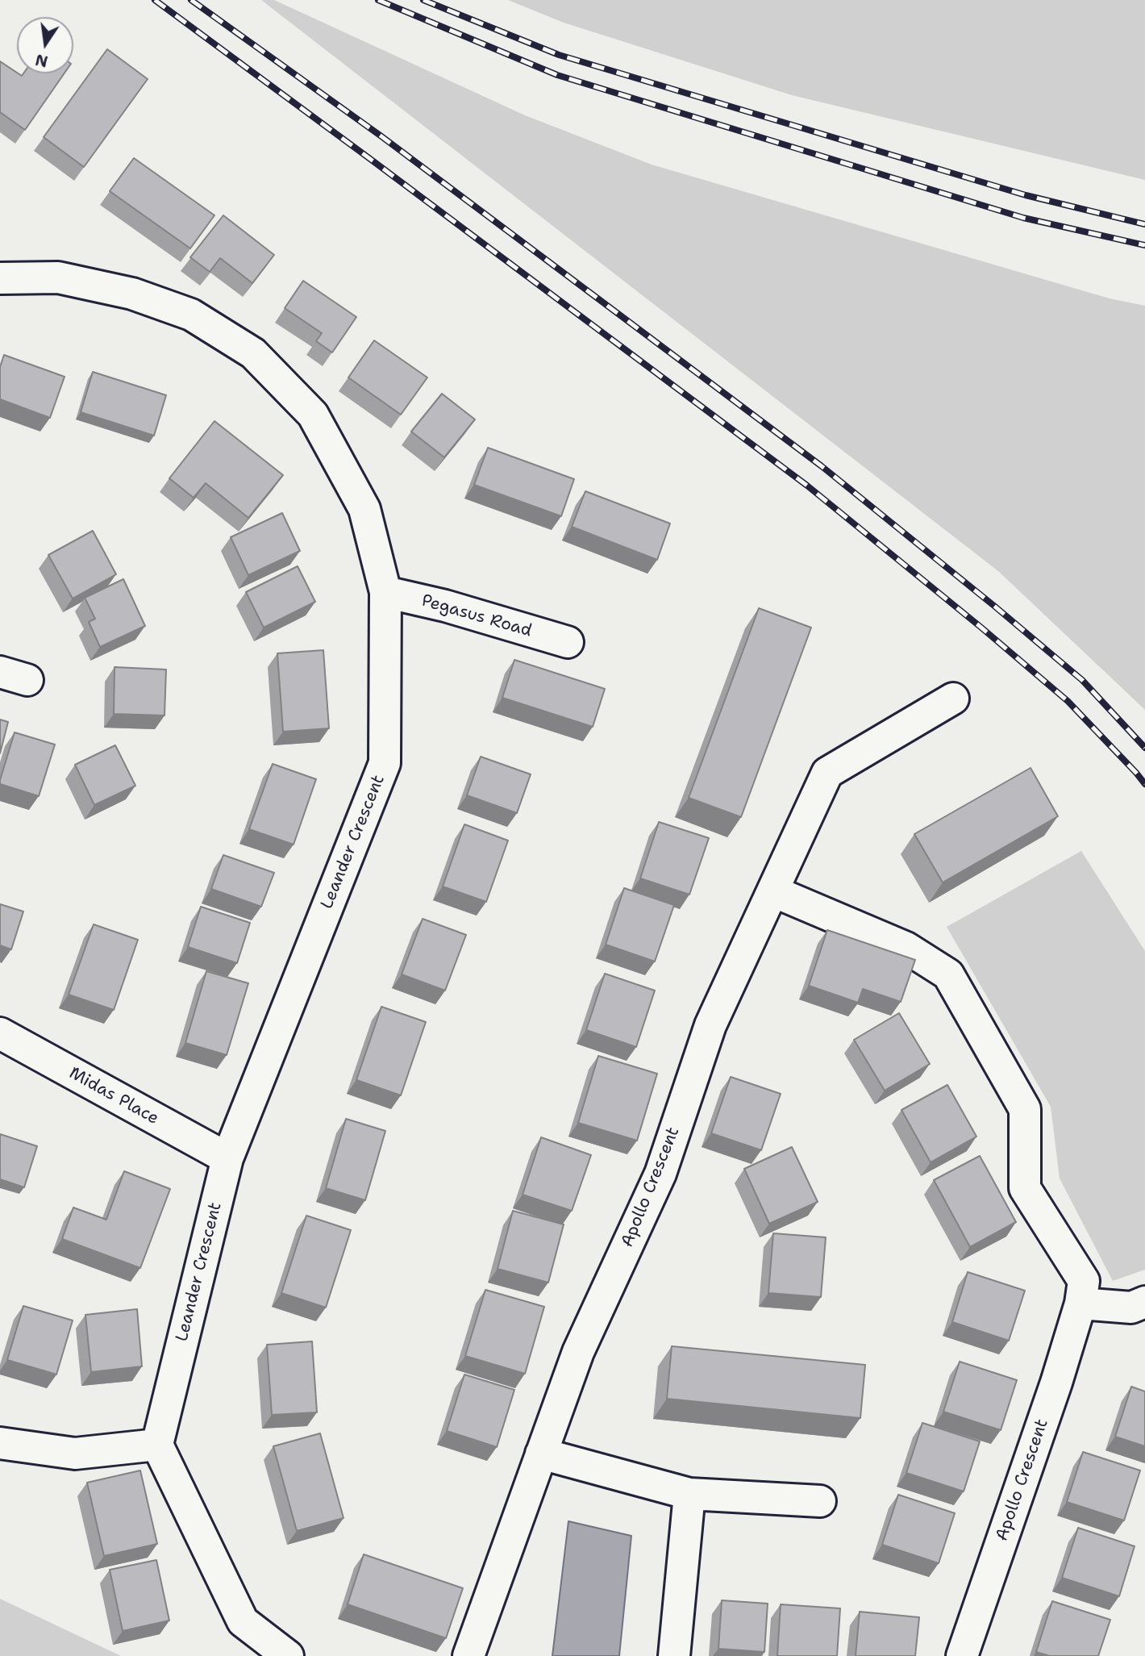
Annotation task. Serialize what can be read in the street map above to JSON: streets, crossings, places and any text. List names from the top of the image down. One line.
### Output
{"streets":{"street":["Pegasus Road","Leander Crescent","Midas Place","Apollo Crescent"]},"crossings":[["Pegasus Road","Leander Crescent"],["Leander Crescent","Midas Place"]],"north":"bottom"}
